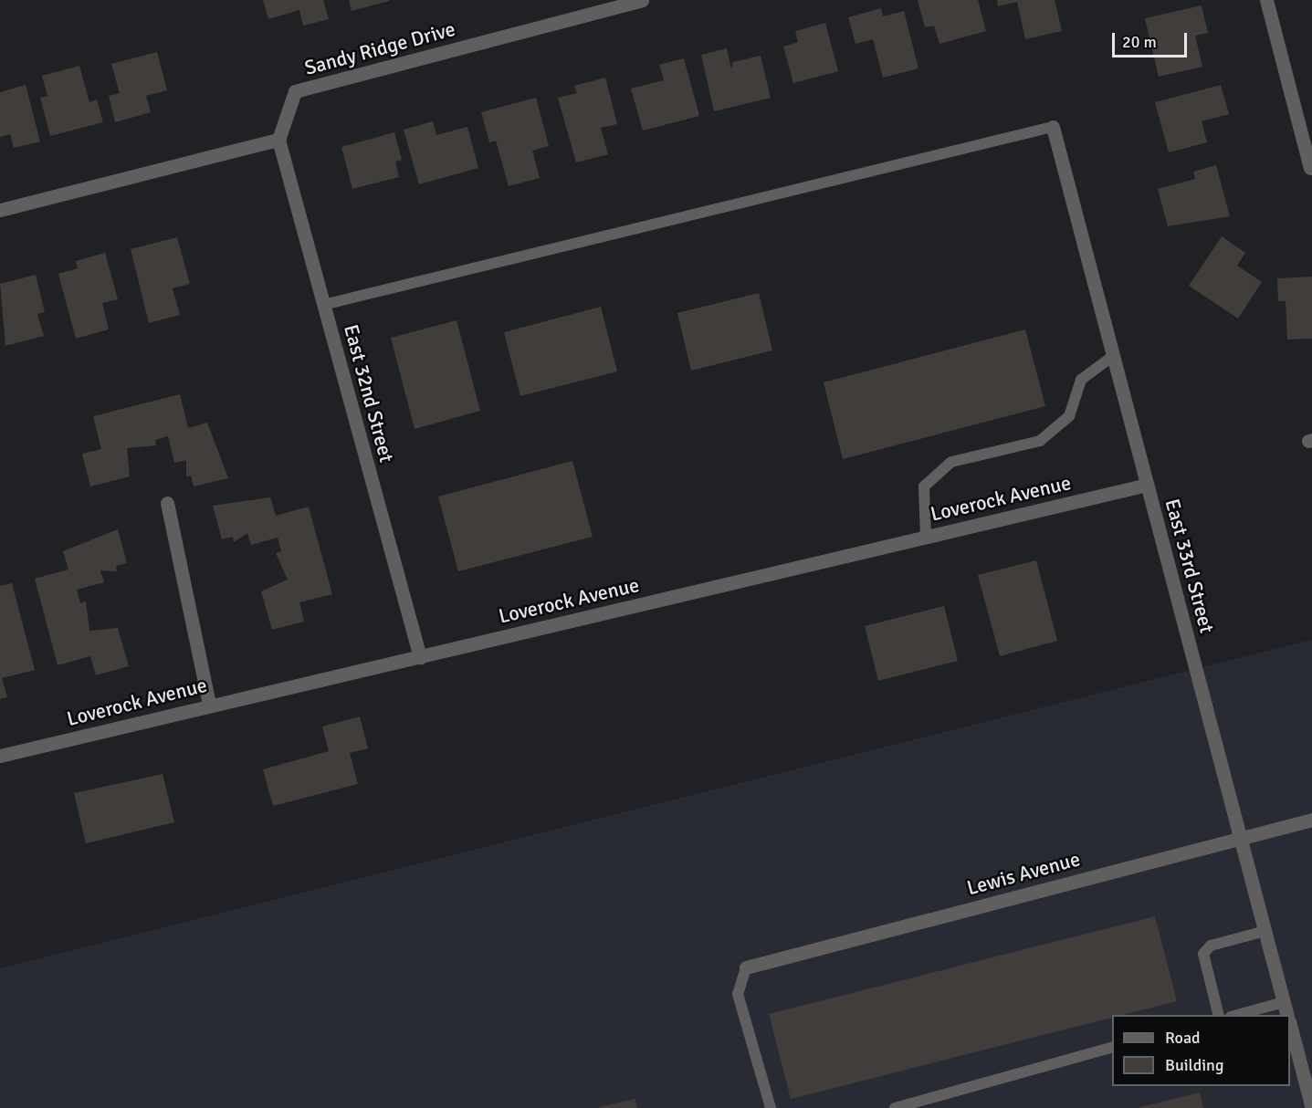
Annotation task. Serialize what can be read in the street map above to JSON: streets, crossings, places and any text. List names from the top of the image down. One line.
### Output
{"streets":{"street":["Sandy Ridge Drive","East 32nd Street","Loverock Avenue","East 33rd Street","Lewis Avenue"]},"crossings":[["Sandy Ridge Drive","East 32nd Street"],["East 32nd Street","Loverock Avenue"],["Loverock Avenue","East 33rd Street"],["East 33rd Street","Lewis Avenue"]],"legend":["Road","Building"],"scale_bar":"20 m"}
